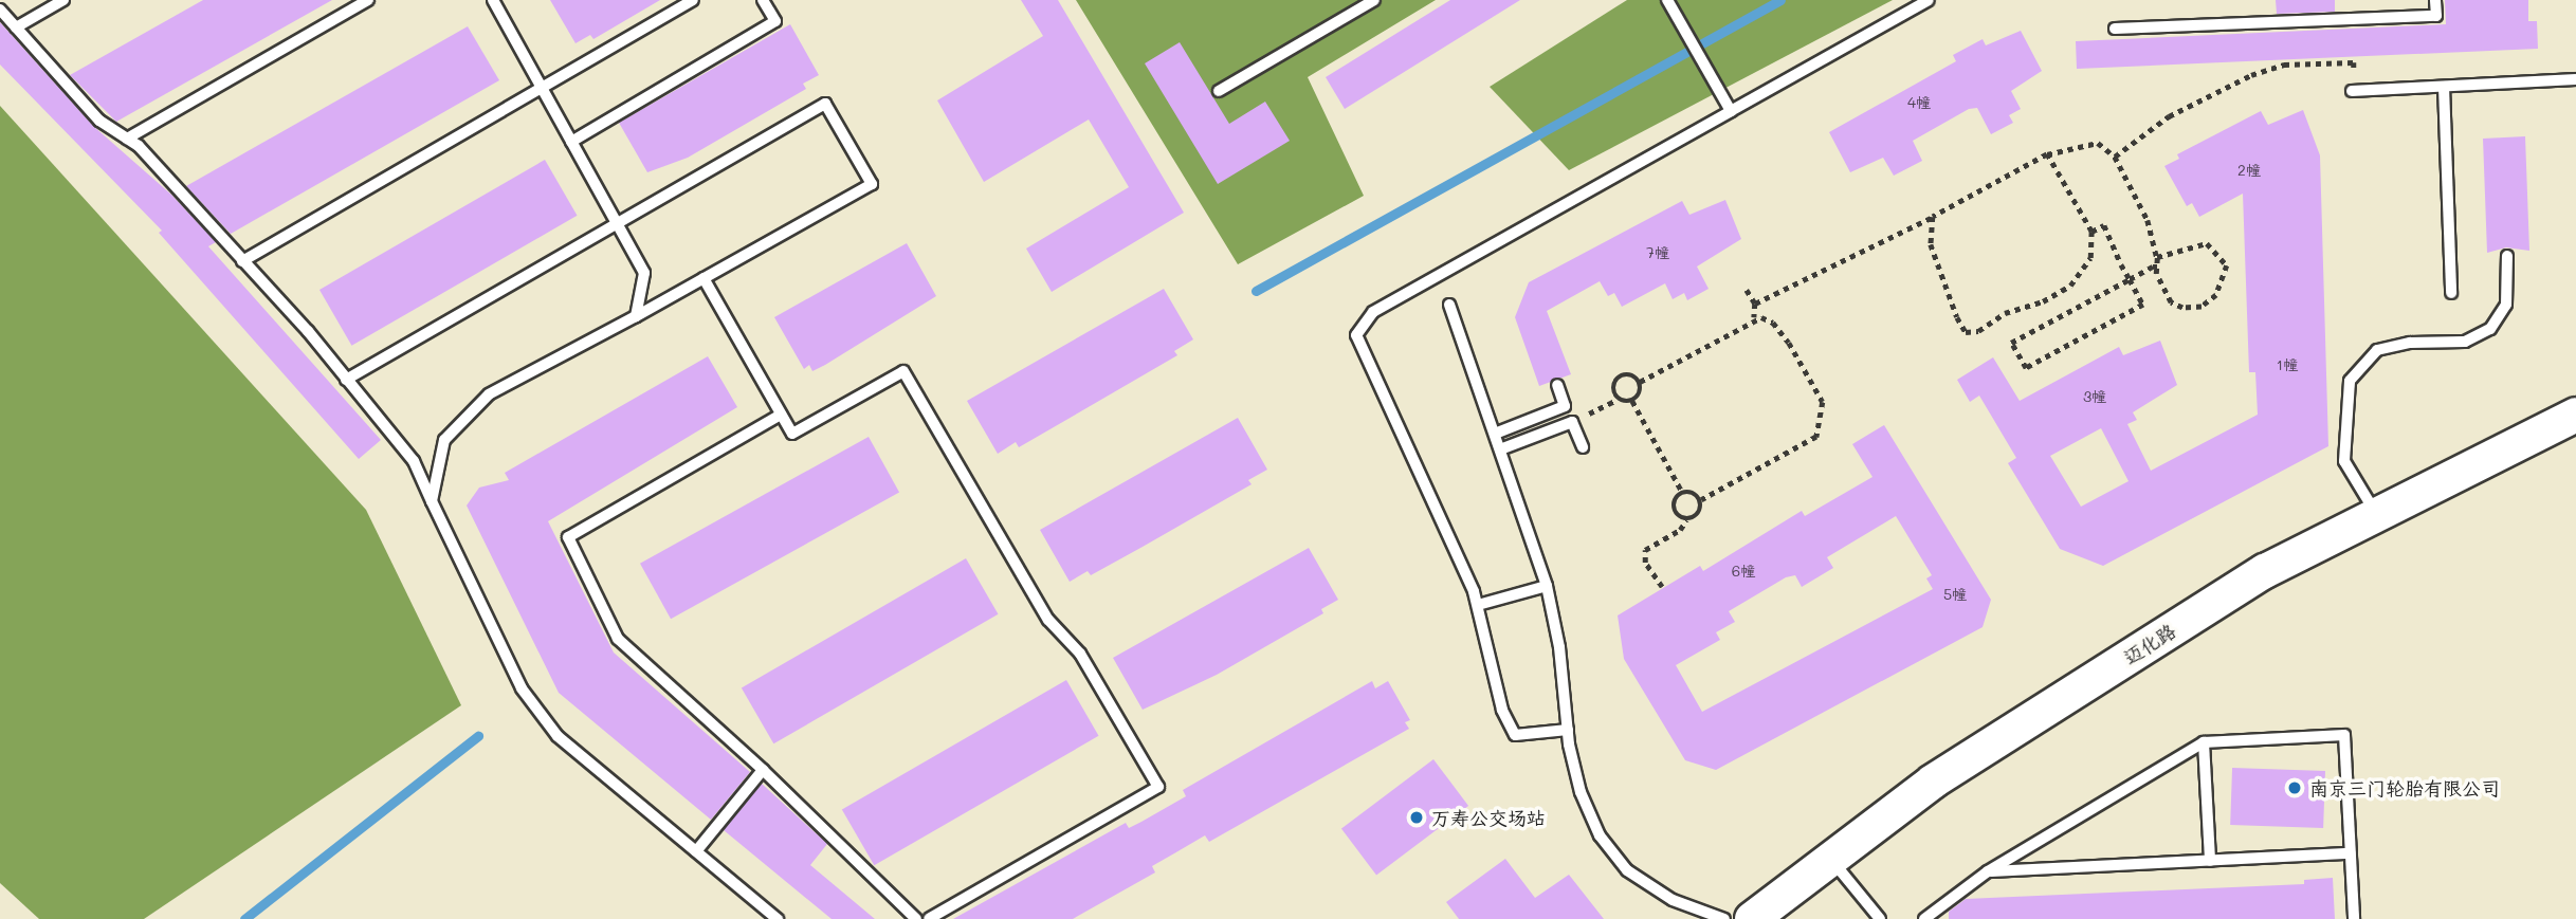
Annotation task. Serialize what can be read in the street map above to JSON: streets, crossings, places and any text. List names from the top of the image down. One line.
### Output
{"streets":{"street":["迈化路"]},"places":["南京三门轮胎有限公司","万寿公交场站"],"house_numbers":["4幢","2幢","7幢","1幢","3幢","6幢","5幢"]}
